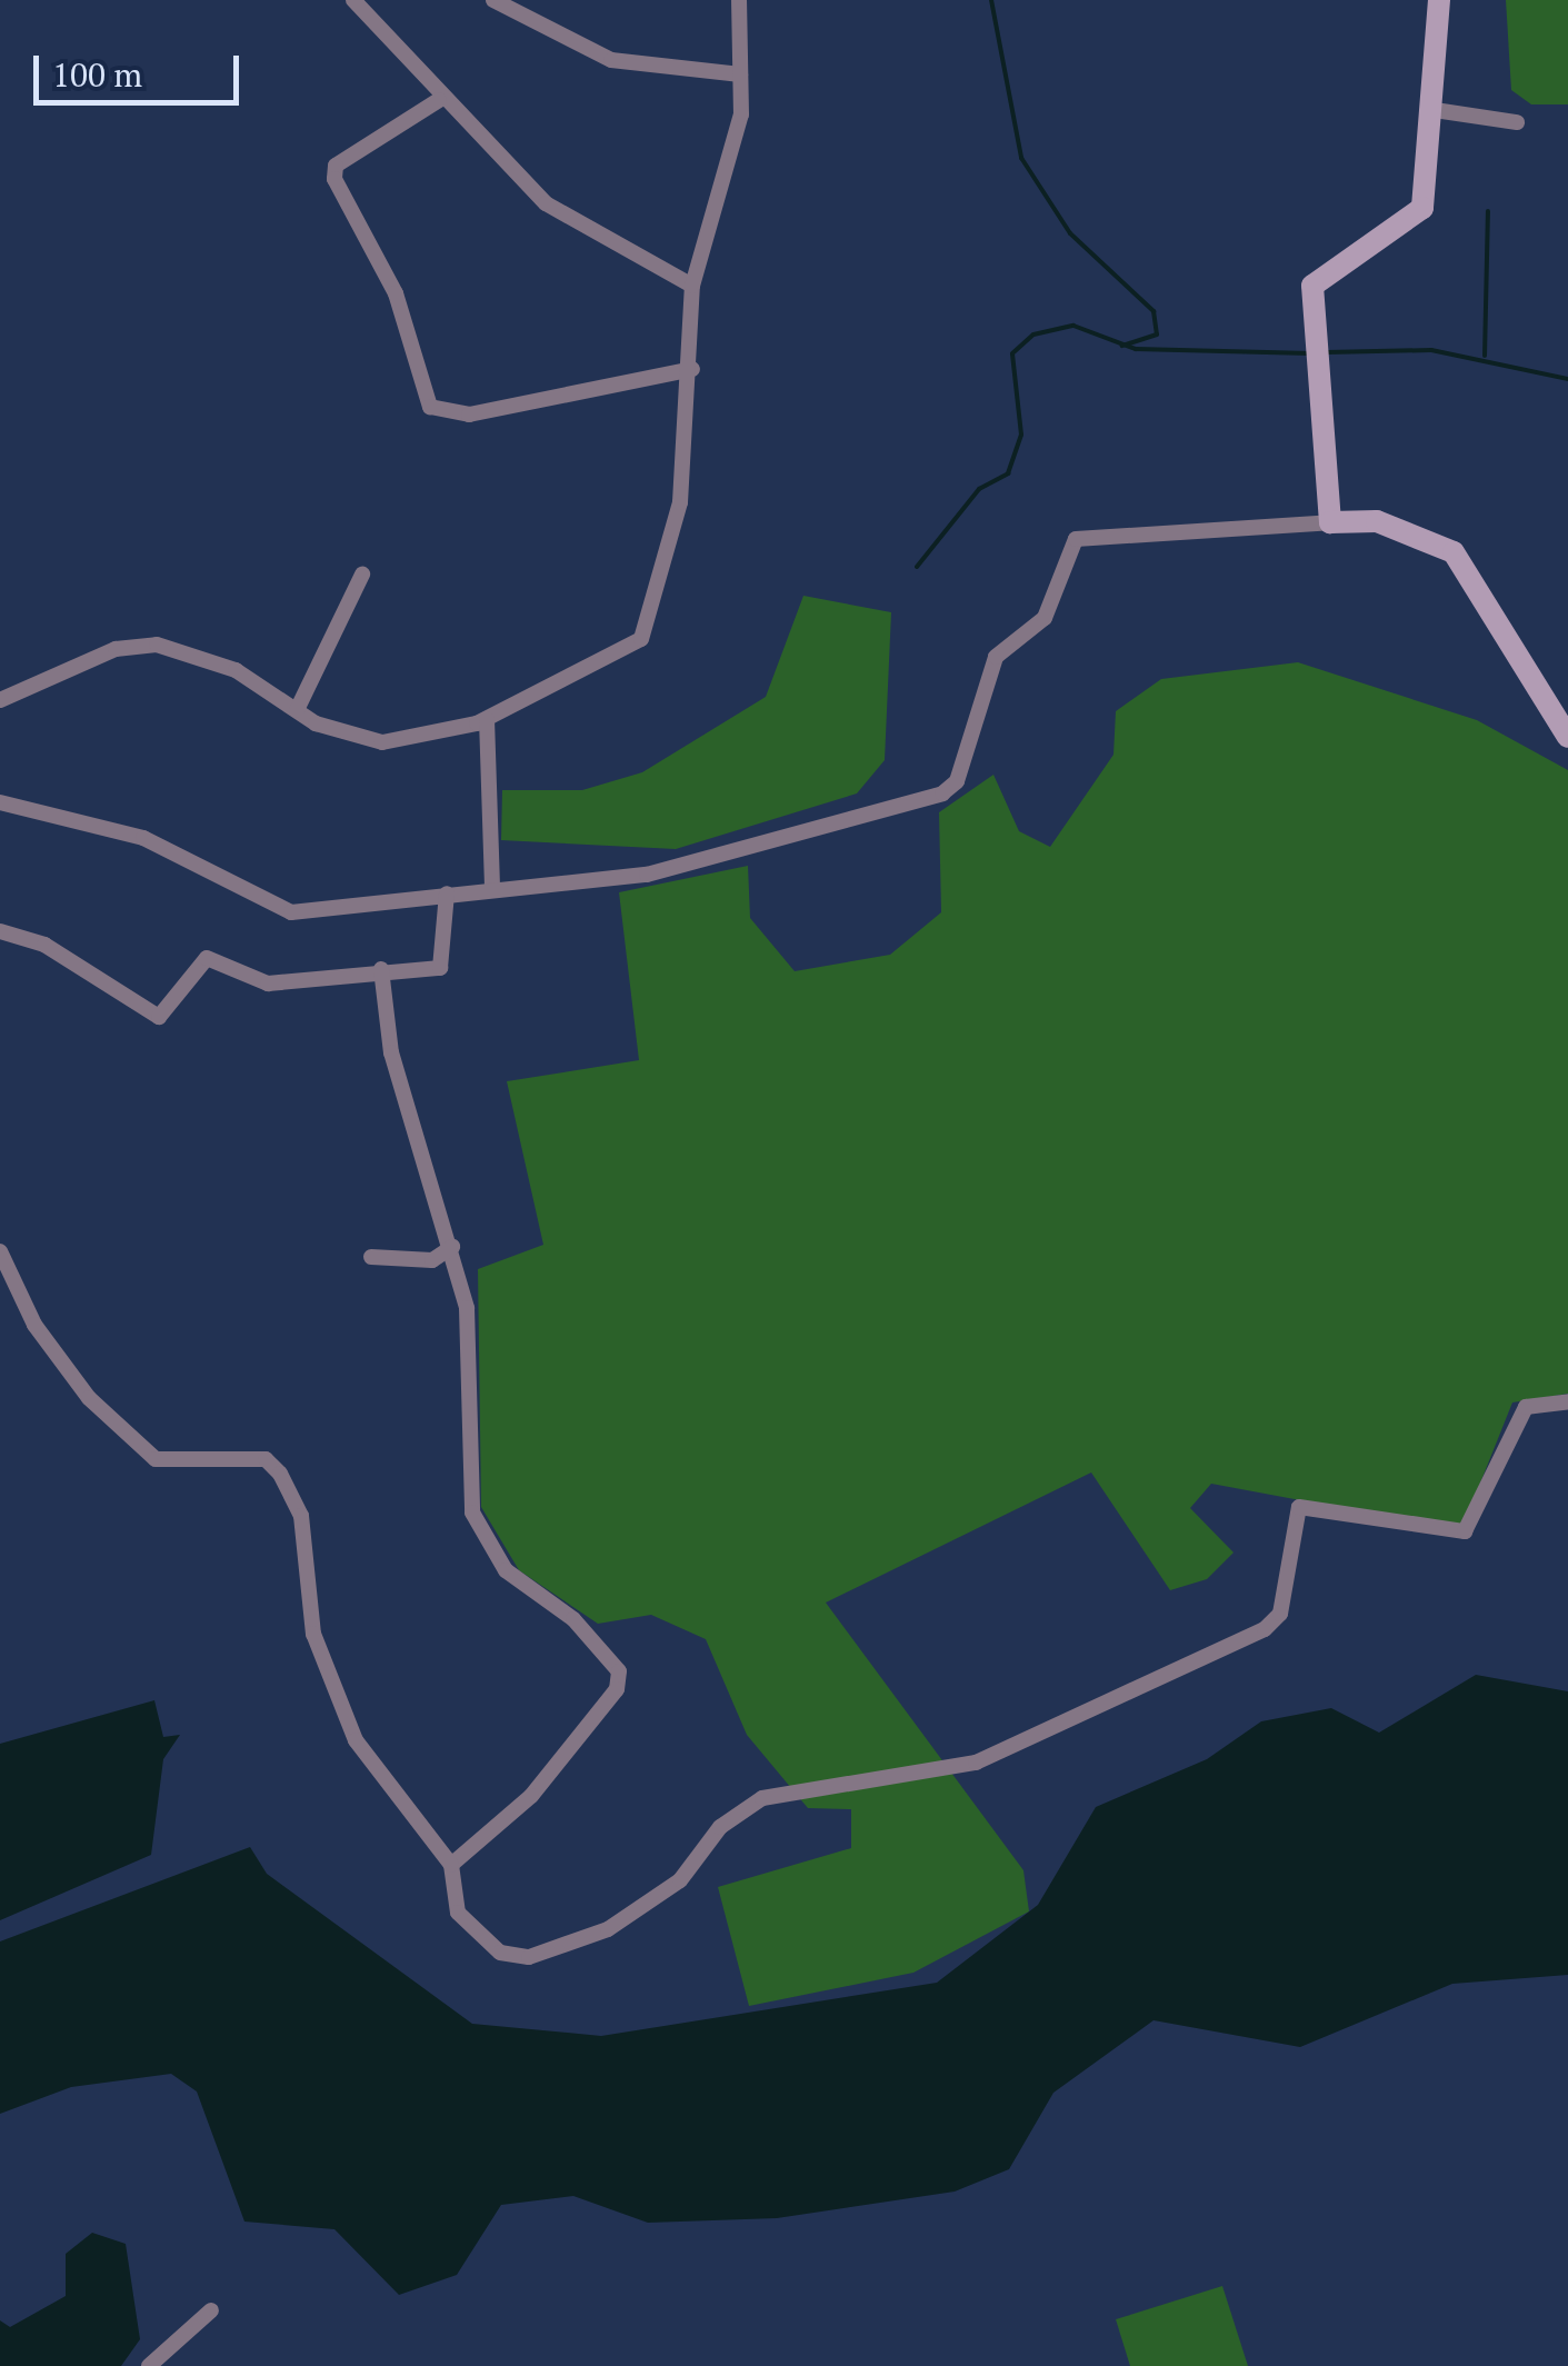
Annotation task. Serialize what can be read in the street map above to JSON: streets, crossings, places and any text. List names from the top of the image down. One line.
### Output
{"scale_bar":"100 m"}
